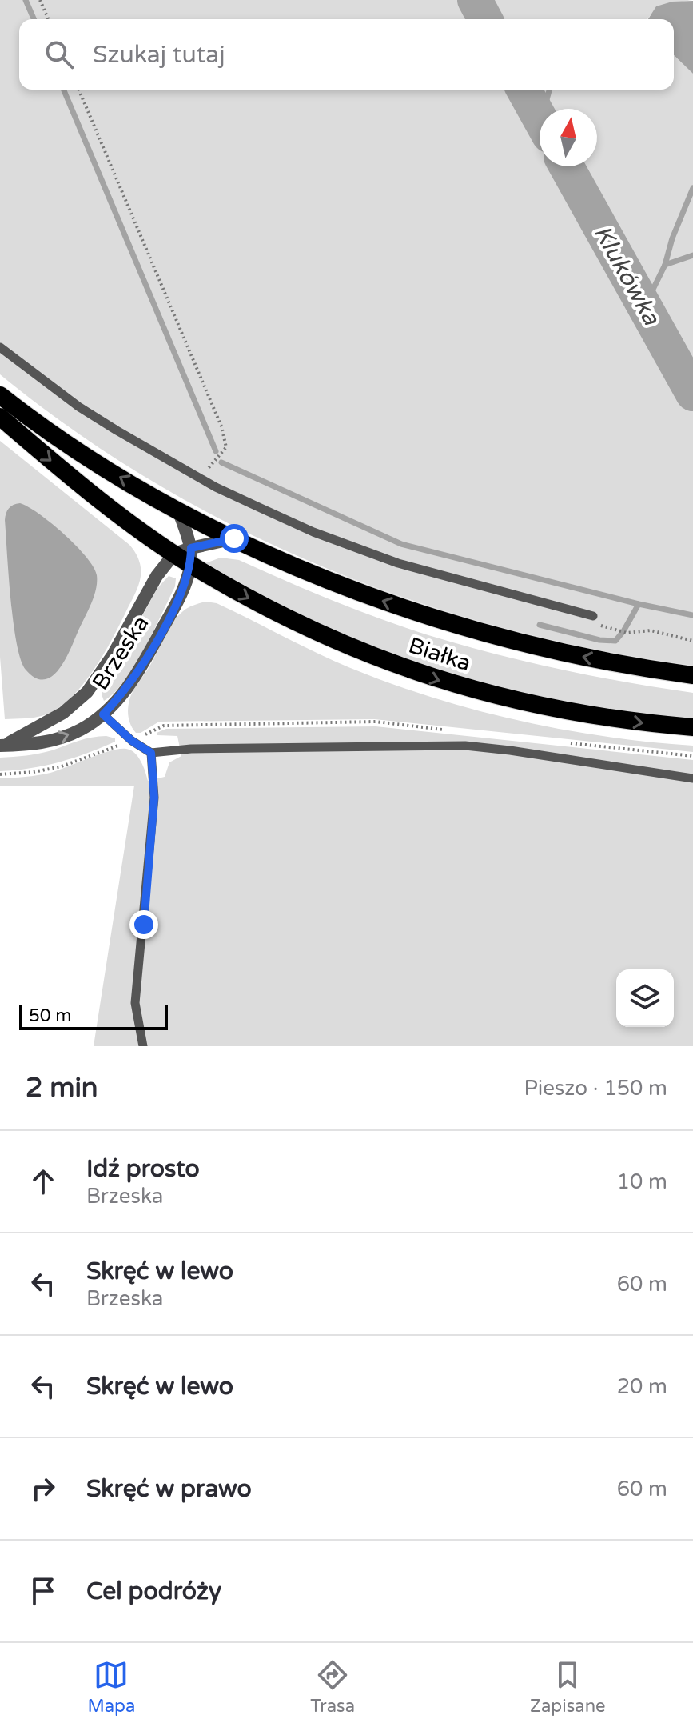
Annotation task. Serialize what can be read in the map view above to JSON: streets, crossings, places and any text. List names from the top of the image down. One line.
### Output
{"streets":{"highway":["Białka"],"street":["Brzeska"]},"crossings":[["Brzeska","Białka"]],"water":["Klukówka"],"scale_bar":"50 m","north":"top","page":{"search":"Szukaj tutaj","scale":"50 m","heading":["2 min","Pieszo · 150 m"],"list":[["Idź prosto","Brzeska","10 m"],["Skręć w lewo","Brzeska","60 m"],["Skręć w lewo","20 m"],["Skręć w prawo","60 m"],"Cel podróży"],"nav":["Mapa","Trasa","Zapisane"]}}
